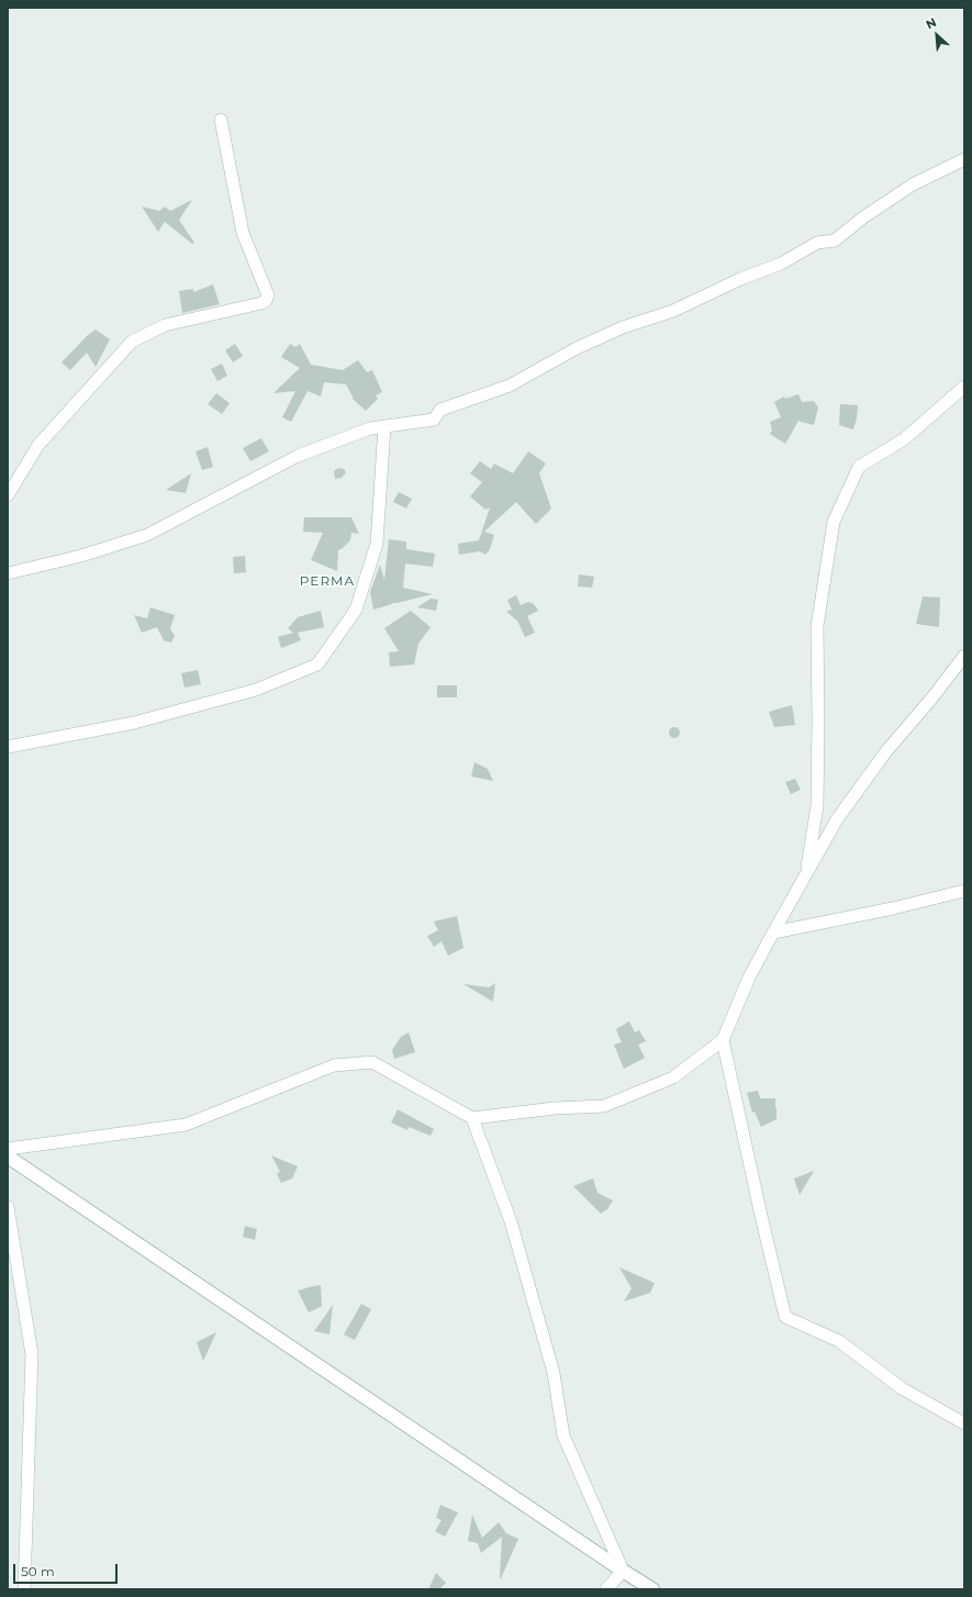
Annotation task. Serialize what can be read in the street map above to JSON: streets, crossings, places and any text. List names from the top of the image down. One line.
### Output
{"districts":["PERMA"],"scale_bar":"50 m","north":"top left"}
